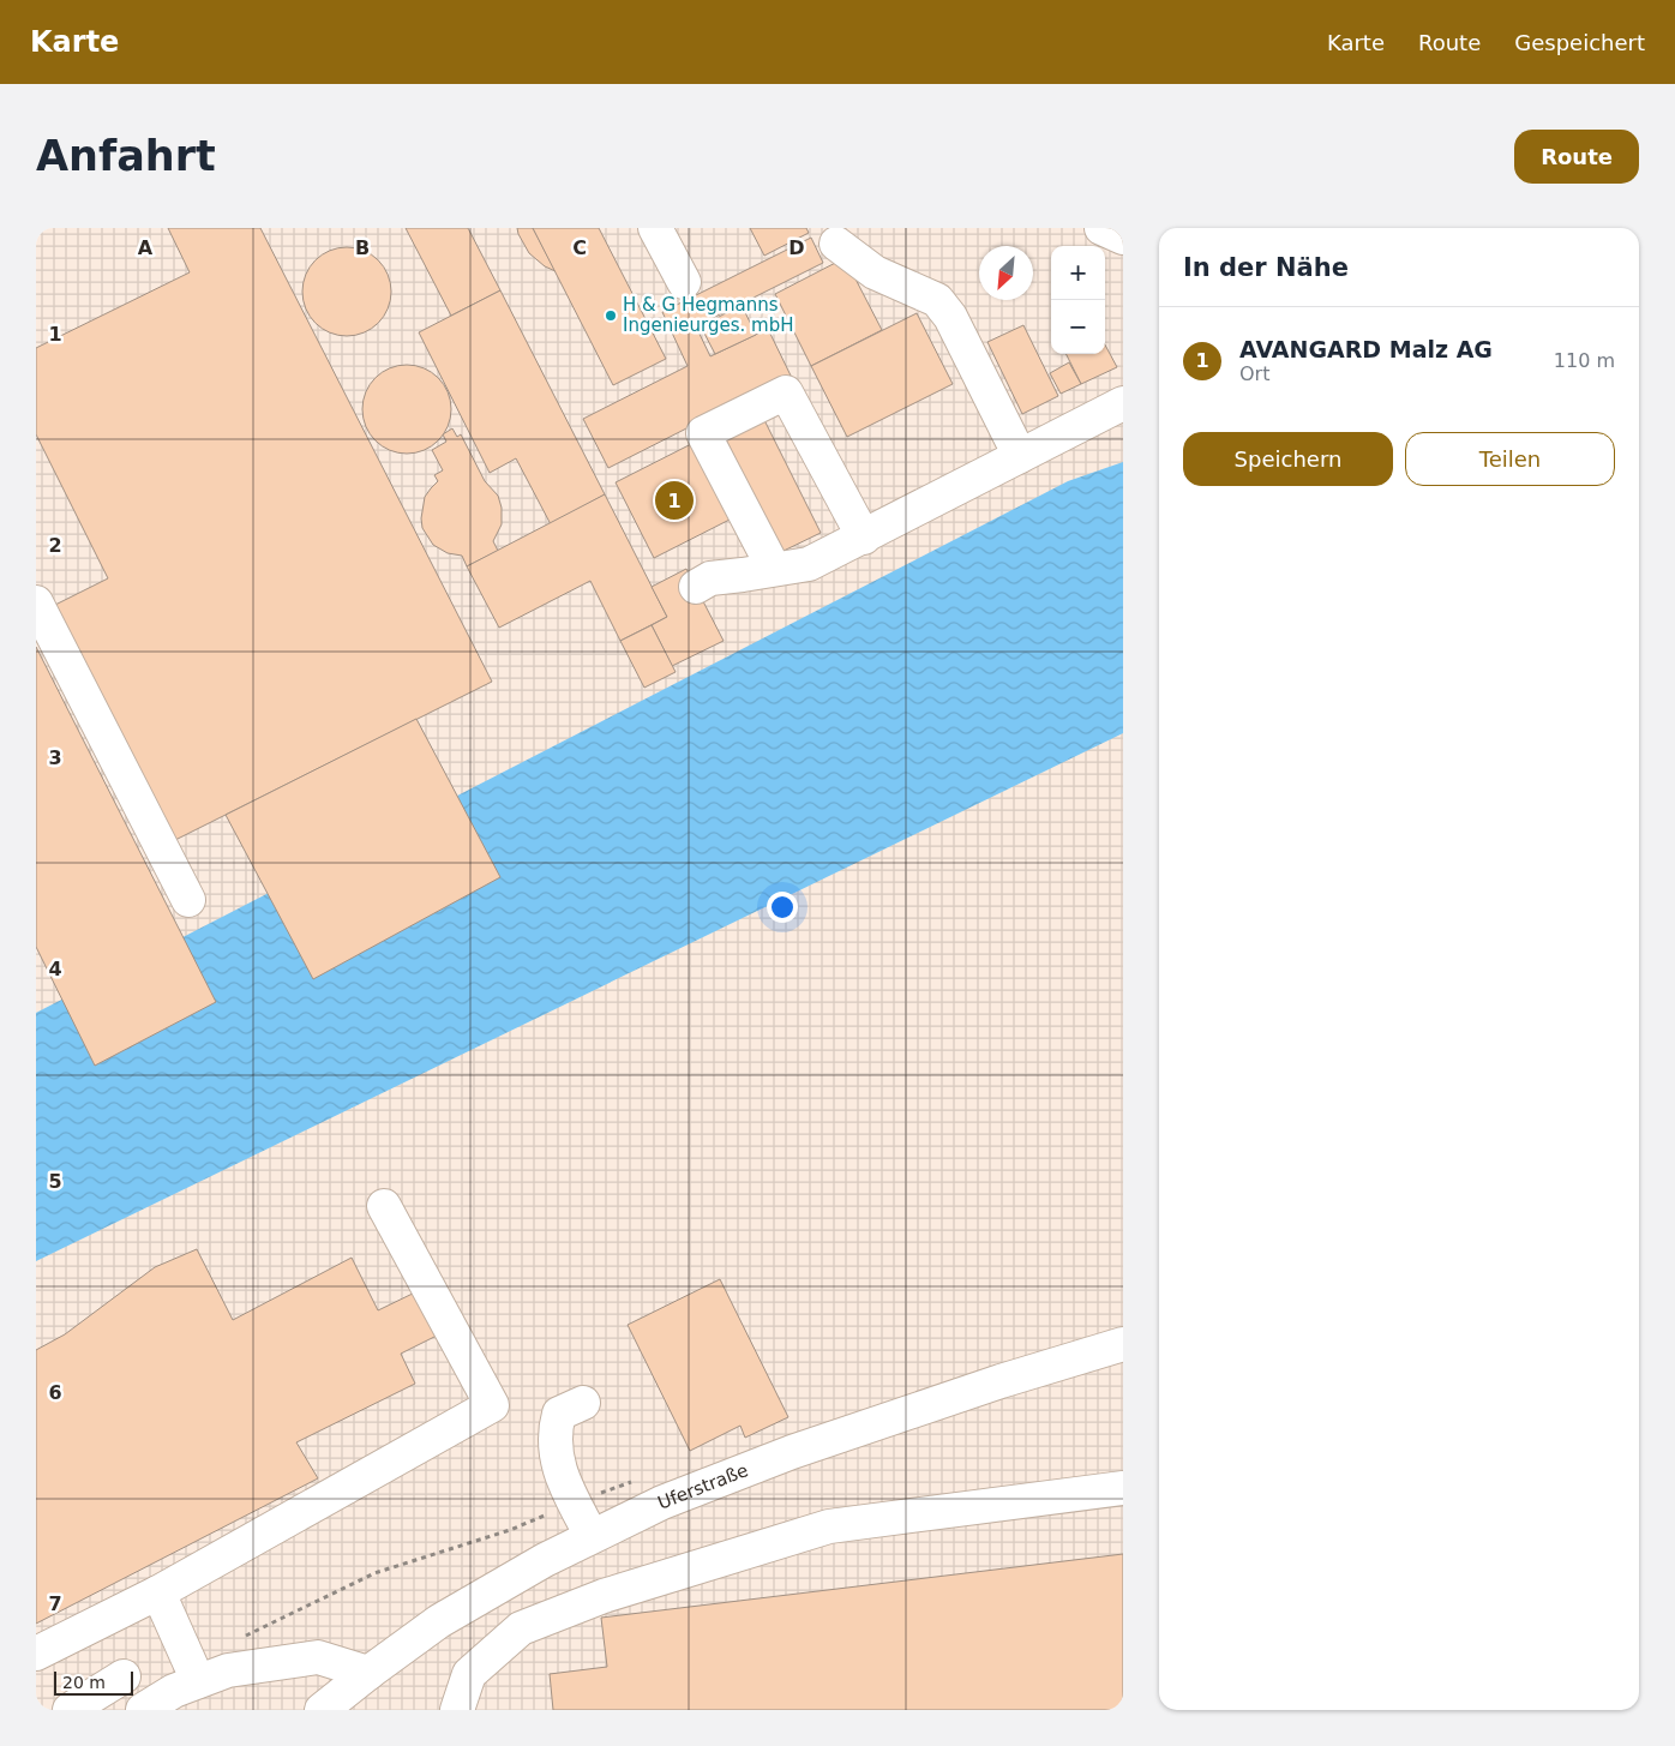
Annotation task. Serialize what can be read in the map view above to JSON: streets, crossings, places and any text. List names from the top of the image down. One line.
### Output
{"streets":{"main road":["Uferstraße"]},"places":["H & G Hegmanns Ingenieurges. mbH"],"scale_bar":"20 m","north":"bottom left","page":{"header":"Karte","nav":["Karte","Route","Gespeichert"],"buttons":["Route",["Speichern","Teilen"]],"title":"Anfahrt","heading":"In der Nähe","map_buttons":["+","−"],"list":[{"mark":"1","name":"AVANGARD Malz AG","note":"Ort","value":"110 m"}],"pins":"1","scale":"20 m"},"grid":{"columns":["A","B","C","D"],"rows":["1","2","3","4","5","6","7"]}}
